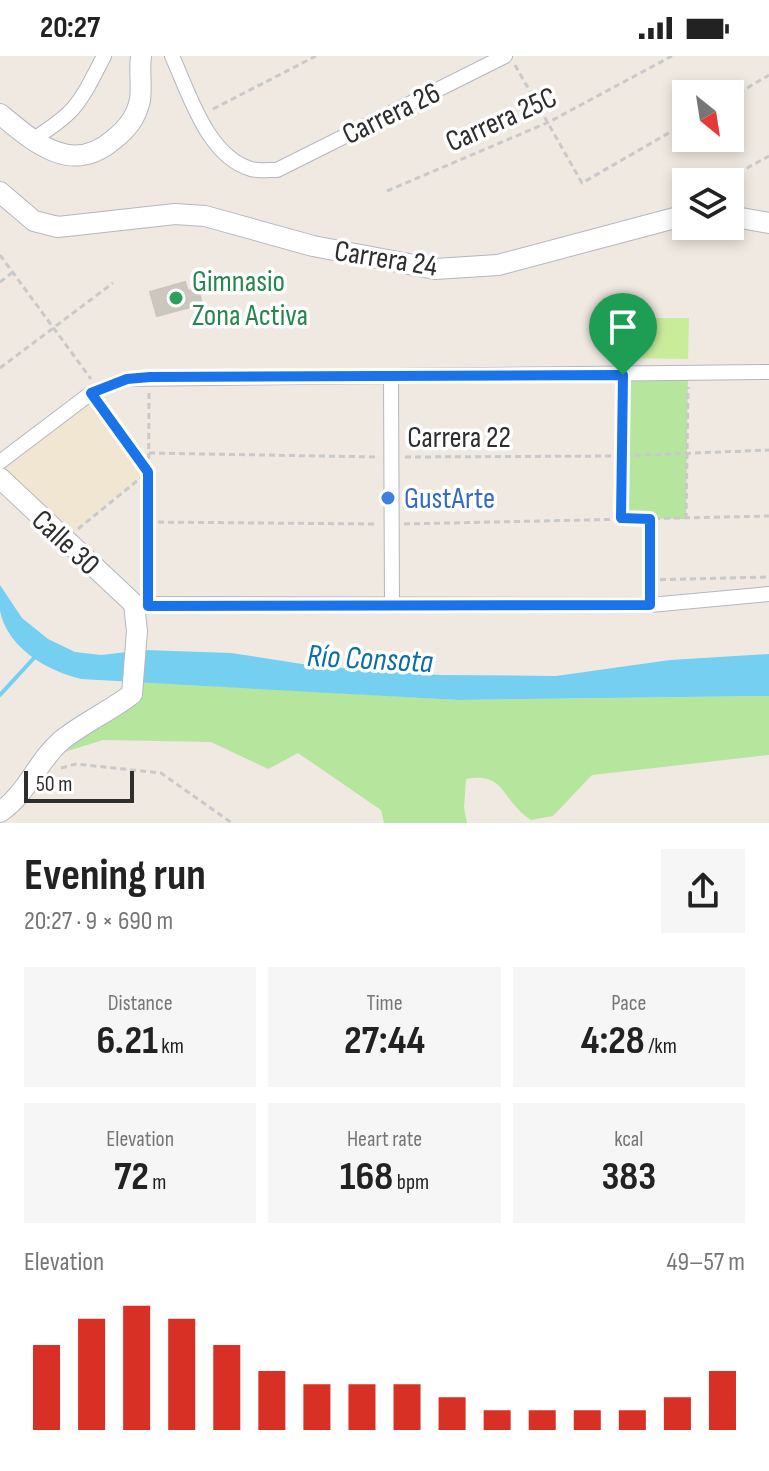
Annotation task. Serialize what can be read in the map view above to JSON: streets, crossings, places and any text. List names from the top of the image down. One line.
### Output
{"streets":{"main road":["Carrera 24","Calle 30"],"street":["Carrera 26"],"path":["Carrera 25C","Carrera 22"]},"water":["Río Consota"],"places":["Gimnasio Zona Activa","GustArte"],"scale_bar":"50 m","north":"bottom right","page":{"status":"20:27","scale":"50 m","heading":["Evening run","20:27 · 9 × 690 m"],"stats":[["Distance","6.21 km"],["Time","27:44"],["Pace","4:28 /km"],["Elevation","72 m"],["Heart rate","168 bpm"],["kcal","383"]],"chart":["Elevation","49–57 m"]}}
